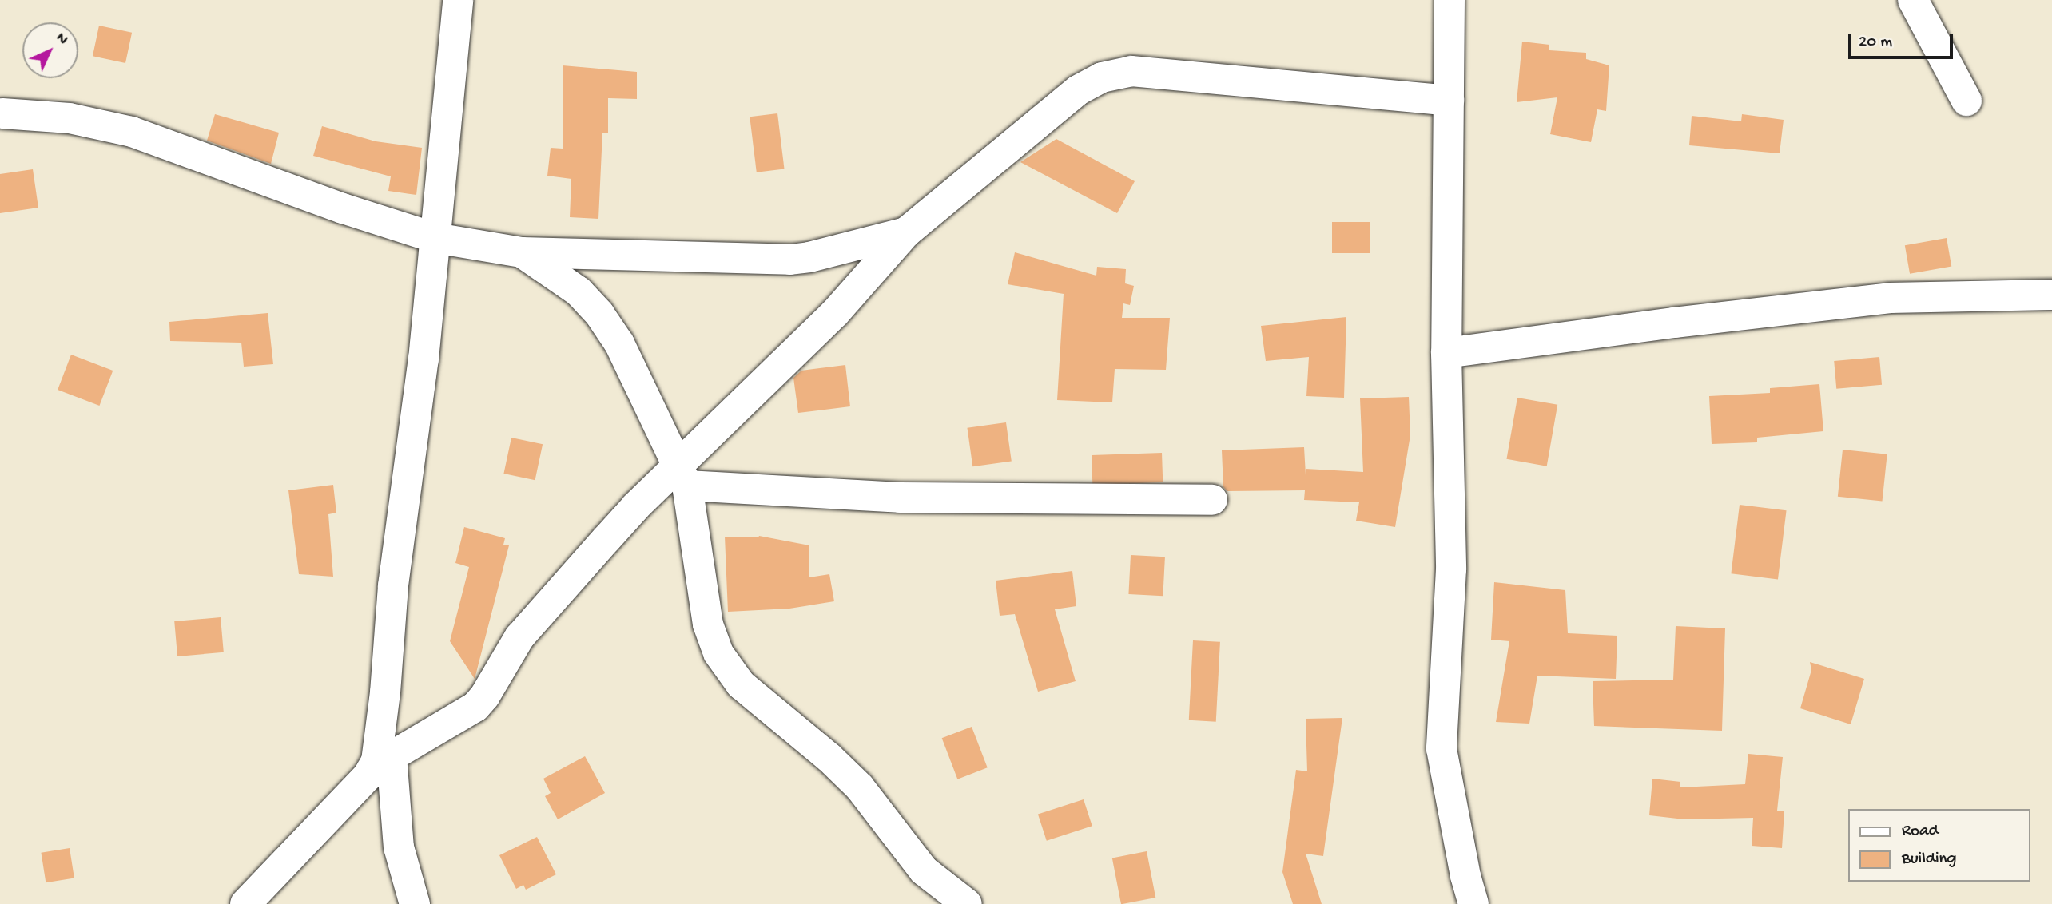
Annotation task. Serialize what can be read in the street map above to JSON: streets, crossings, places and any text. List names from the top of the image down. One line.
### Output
{"legend":["Road","Building"],"scale_bar":"20 m","north":"top right"}
